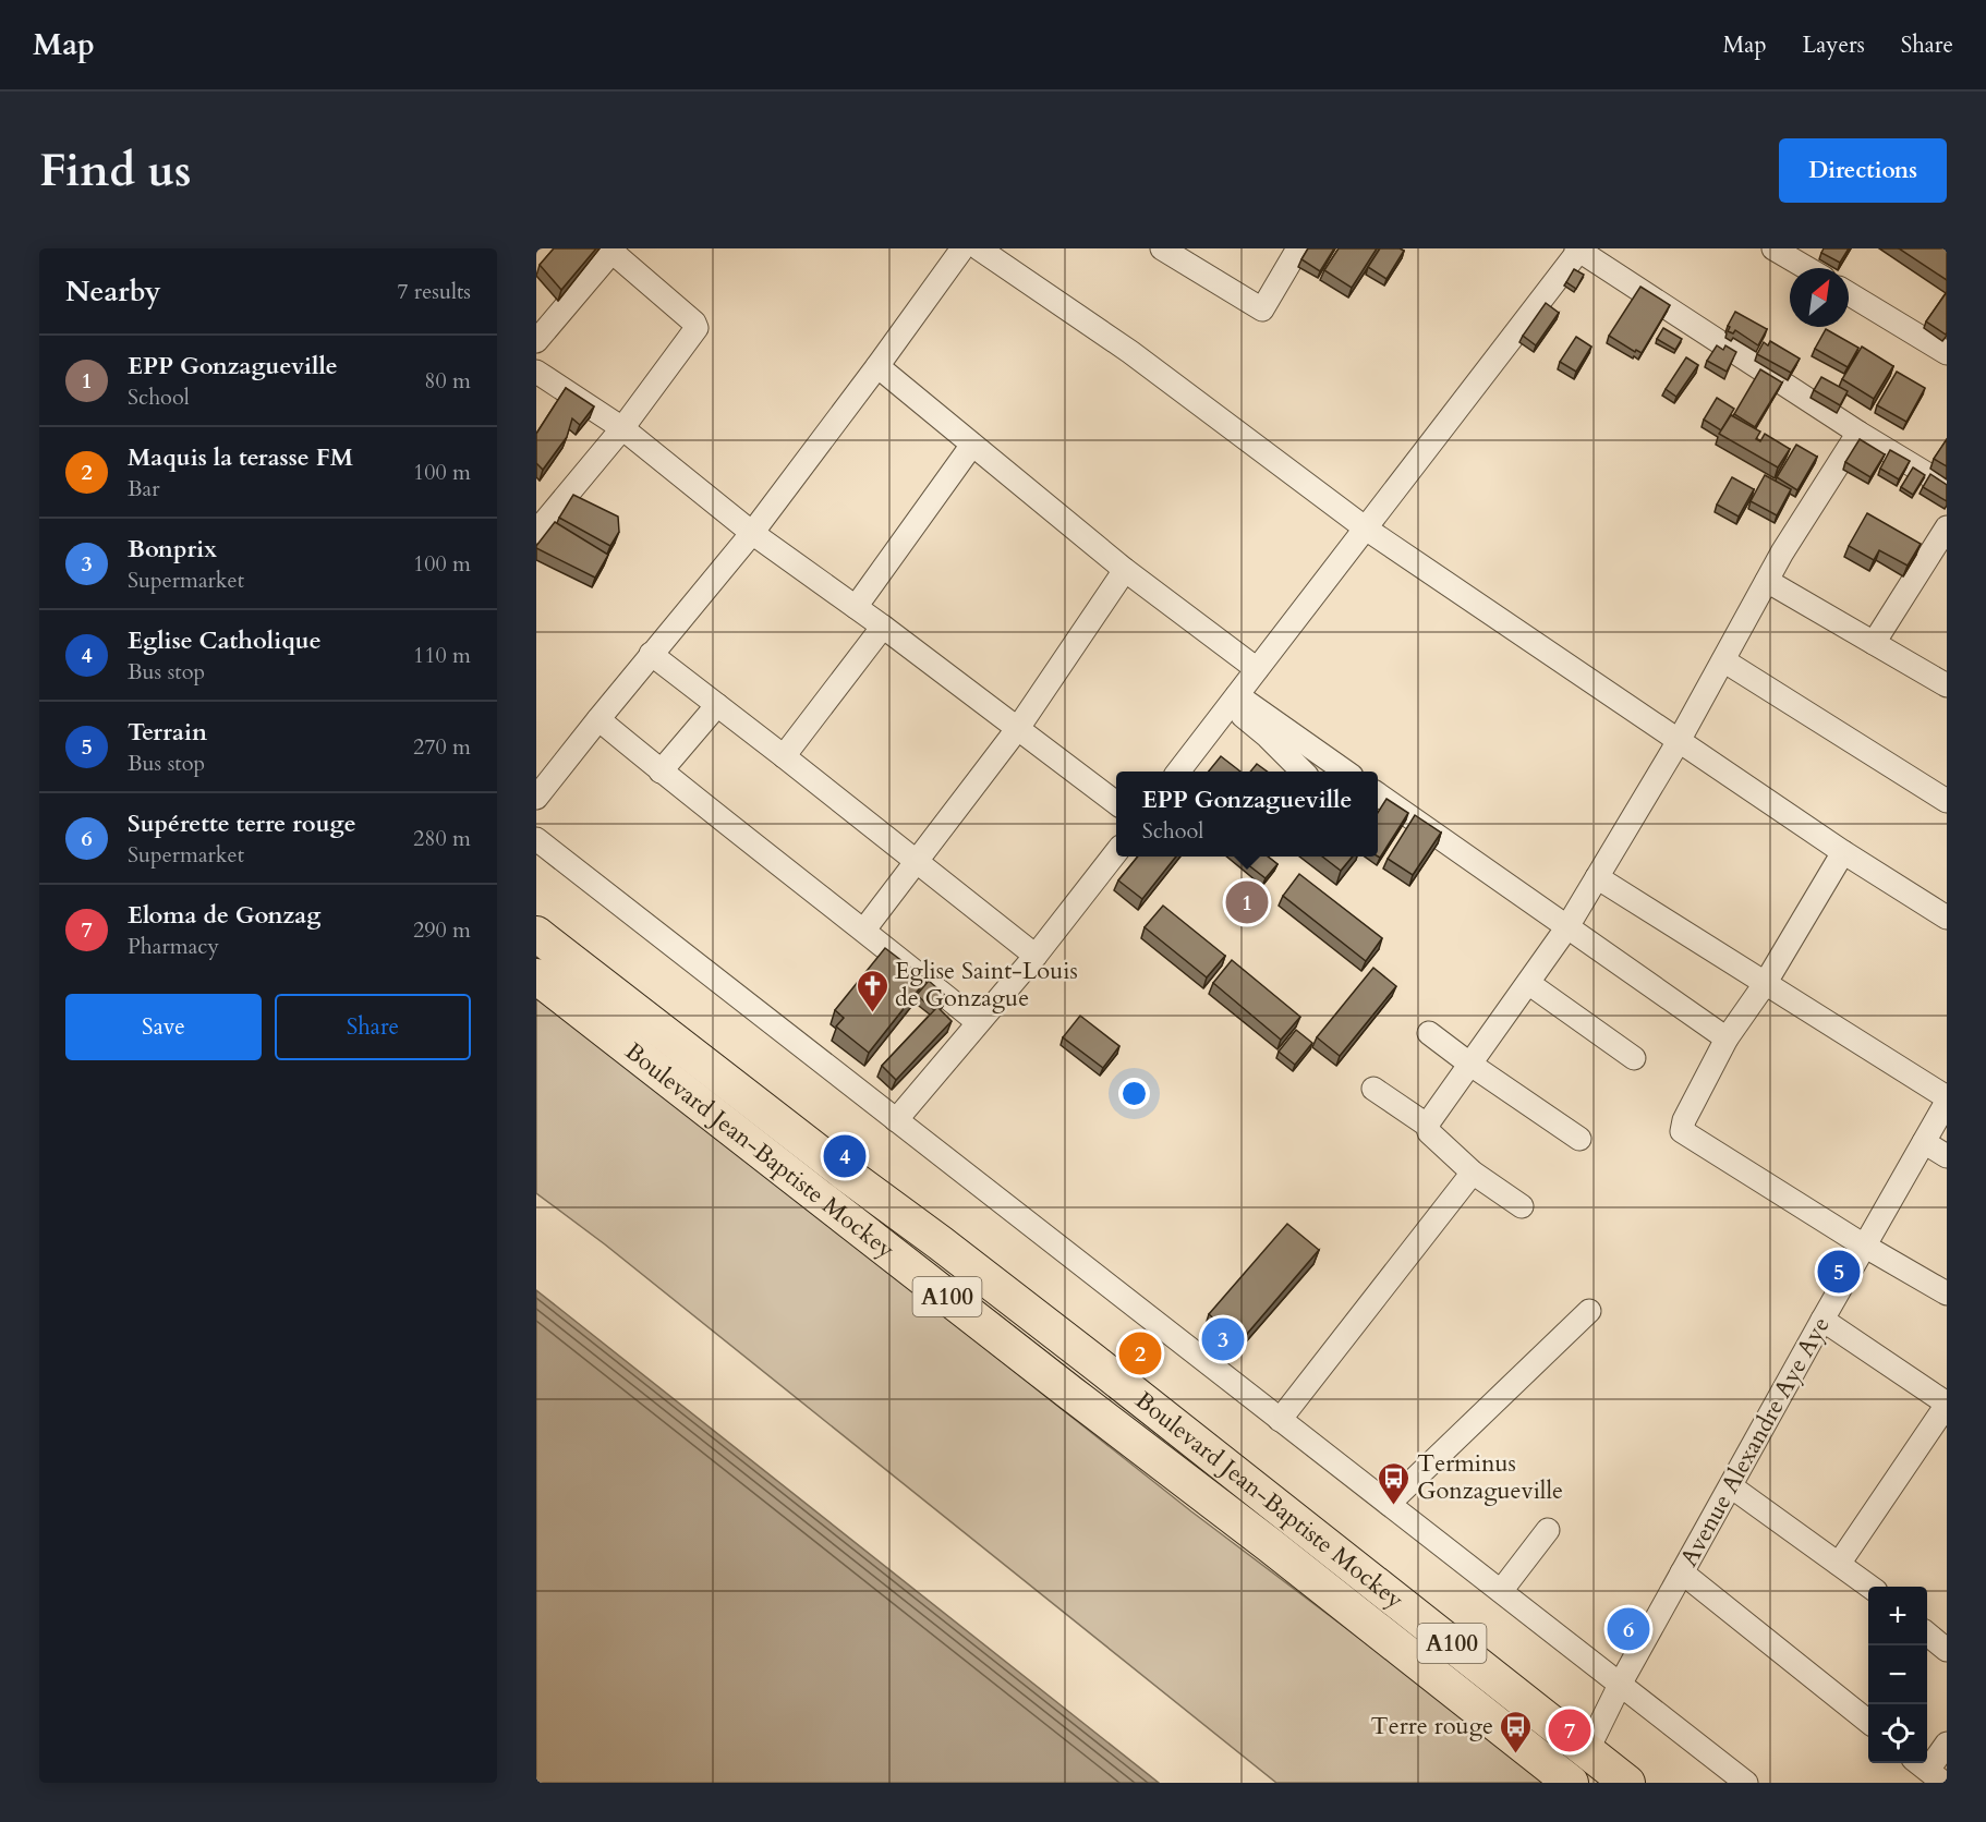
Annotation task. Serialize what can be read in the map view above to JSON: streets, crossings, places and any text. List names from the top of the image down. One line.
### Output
{"streets":{"highway":["Boulevard Jean-Baptiste Mockey","A100"],"street":["Avenue Alexandre Aye Aye"]},"crossings":[["Boulevard Jean-Baptiste Mockey","Avenue Alexandre Aye Aye"]],"places":{"church":["Eglise Saint-Louis de Gonzague"],"bus stop":["Terminus Gonzagueville","Terre rouge"]},"north":"top right","page":{"header":"Map","nav":["Map","Layers","Share"],"buttons":["Directions",["Save","Share"]],"title":"Find us","heading":["Nearby","7 results"],"list":[{"mark":"1","name":"EPP Gonzagueville","note":"School","value":"80 m"},{"mark":"2","name":"Maquis la terasse FM","note":"Bar","value":"100 m"},{"mark":"3","name":"Bonprix","note":"Supermarket","value":"100 m"},{"mark":"4","name":"Eglise Catholique","note":"Bus stop","value":"110 m"},{"mark":"5","name":"Terrain","note":"Bus stop","value":"270 m"},{"mark":"6","name":"Supérette terre rouge","note":"Supermarket","value":"280 m"},{"mark":"7","name":"Eloma de Gonzag","note":"Pharmacy","value":"290 m"}],"popup":["EPP Gonzagueville","School"],"pins":["1","4","5","3","2","6","7"],"map_buttons":["+","−"]}}
